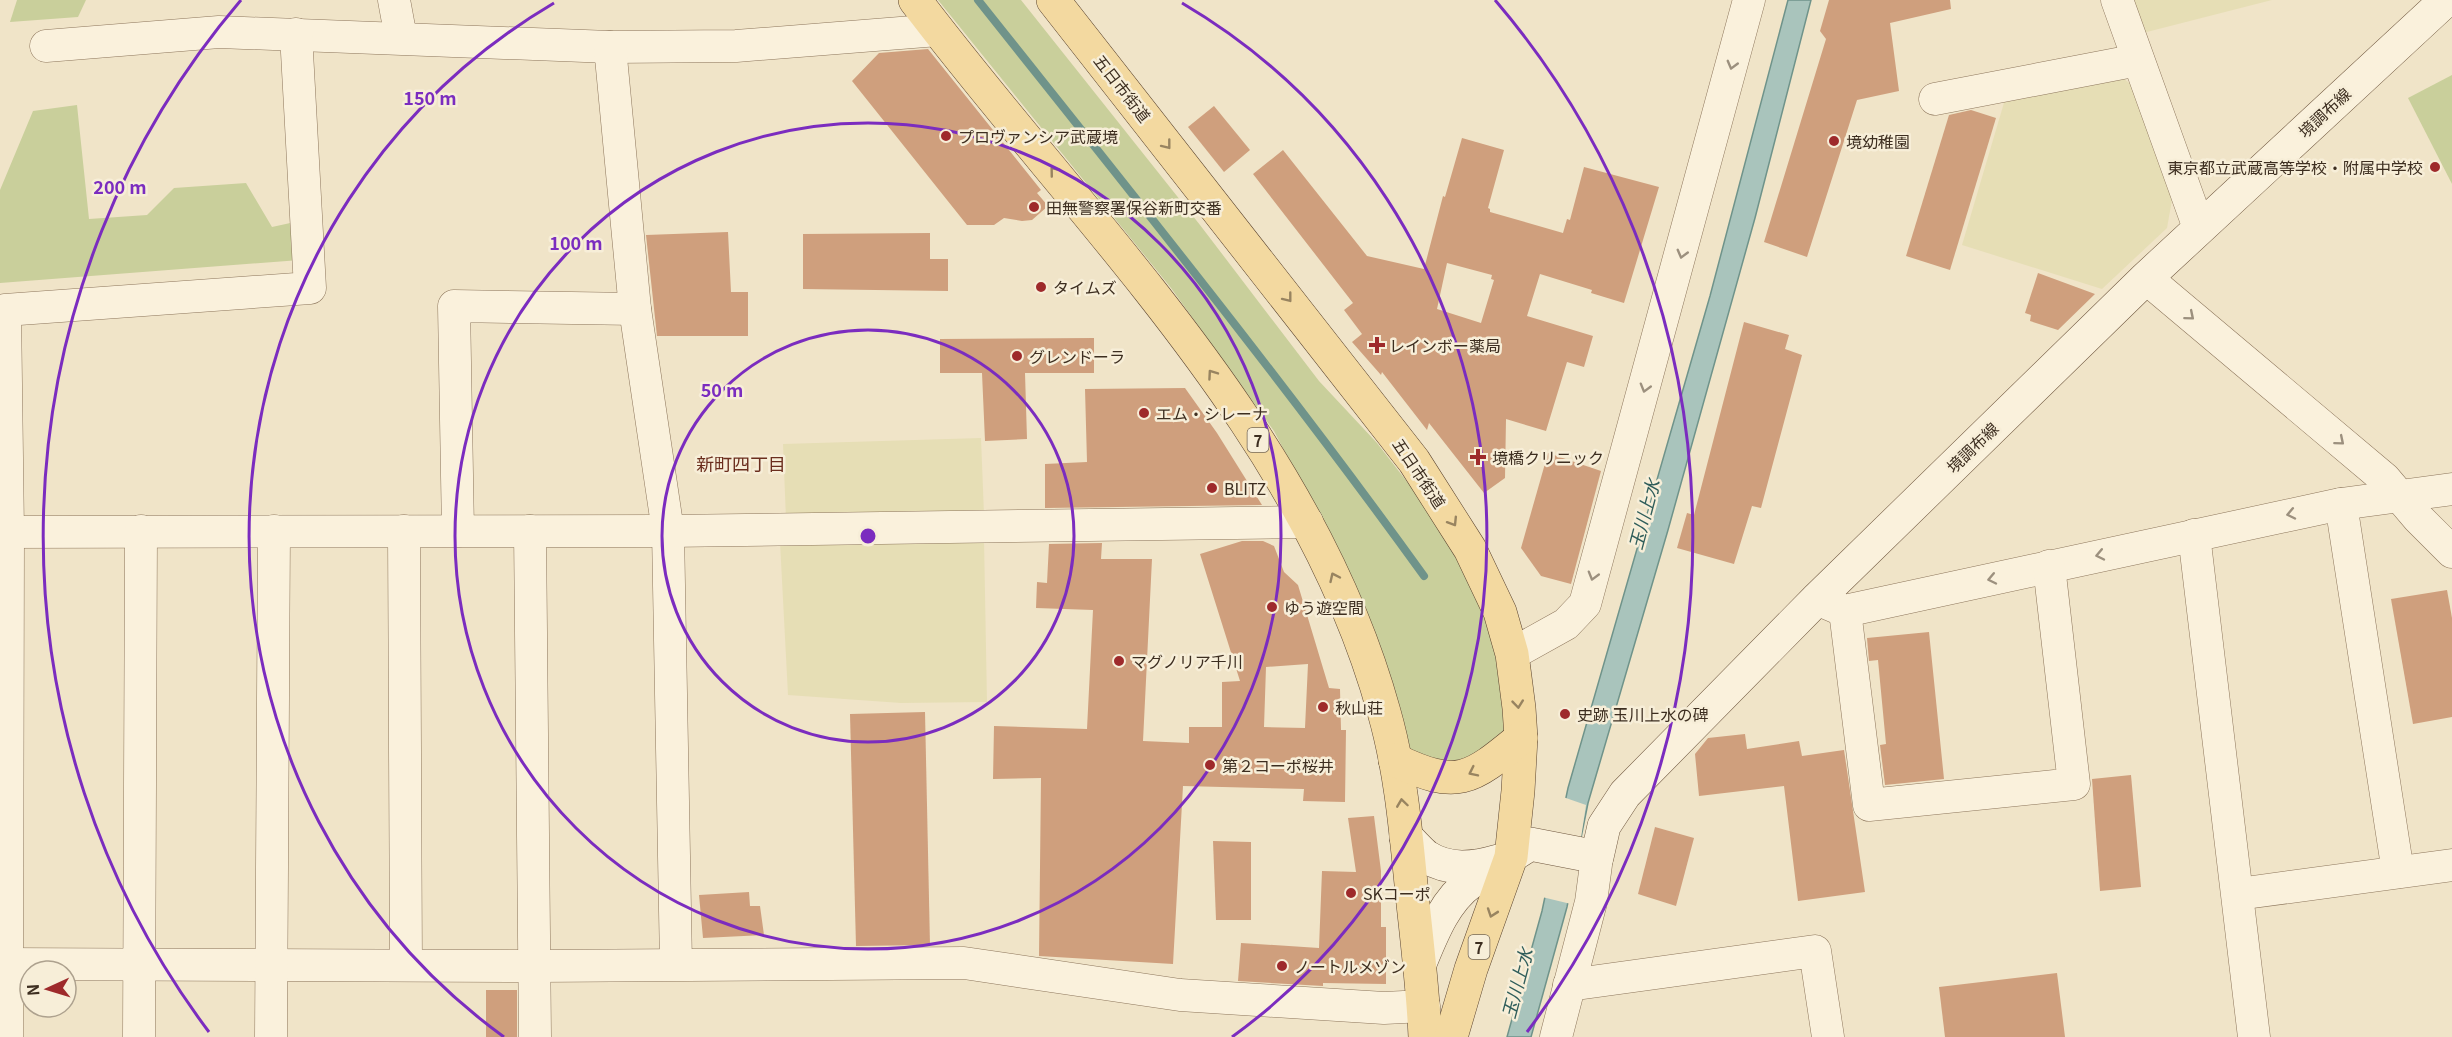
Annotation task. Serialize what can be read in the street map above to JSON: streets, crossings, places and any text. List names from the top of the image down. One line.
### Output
{"streets":{"main road":["五日市街道","境調布線","7"]},"districts":["新町四丁目"],"water":["玉川上水"],"places":{"other":["プロヴァンシア武蔵境","境幼稚園","東京都立武蔵高等学校・附属中学校","田無警察署保谷新町交番","タイムズ","グレンドーラ","エム・シレーナ","BLITZ","ゆう遊空間","マグノリア千川","秋山荘","史跡 玉川上水の碑","第２コーポ桜井","SKコーポ","ノートルメゾン"],"health":["レインボー薬局","境橋クリニック"]},"north":"left","rings":["150 m","200 m","100 m","50 m"]}
